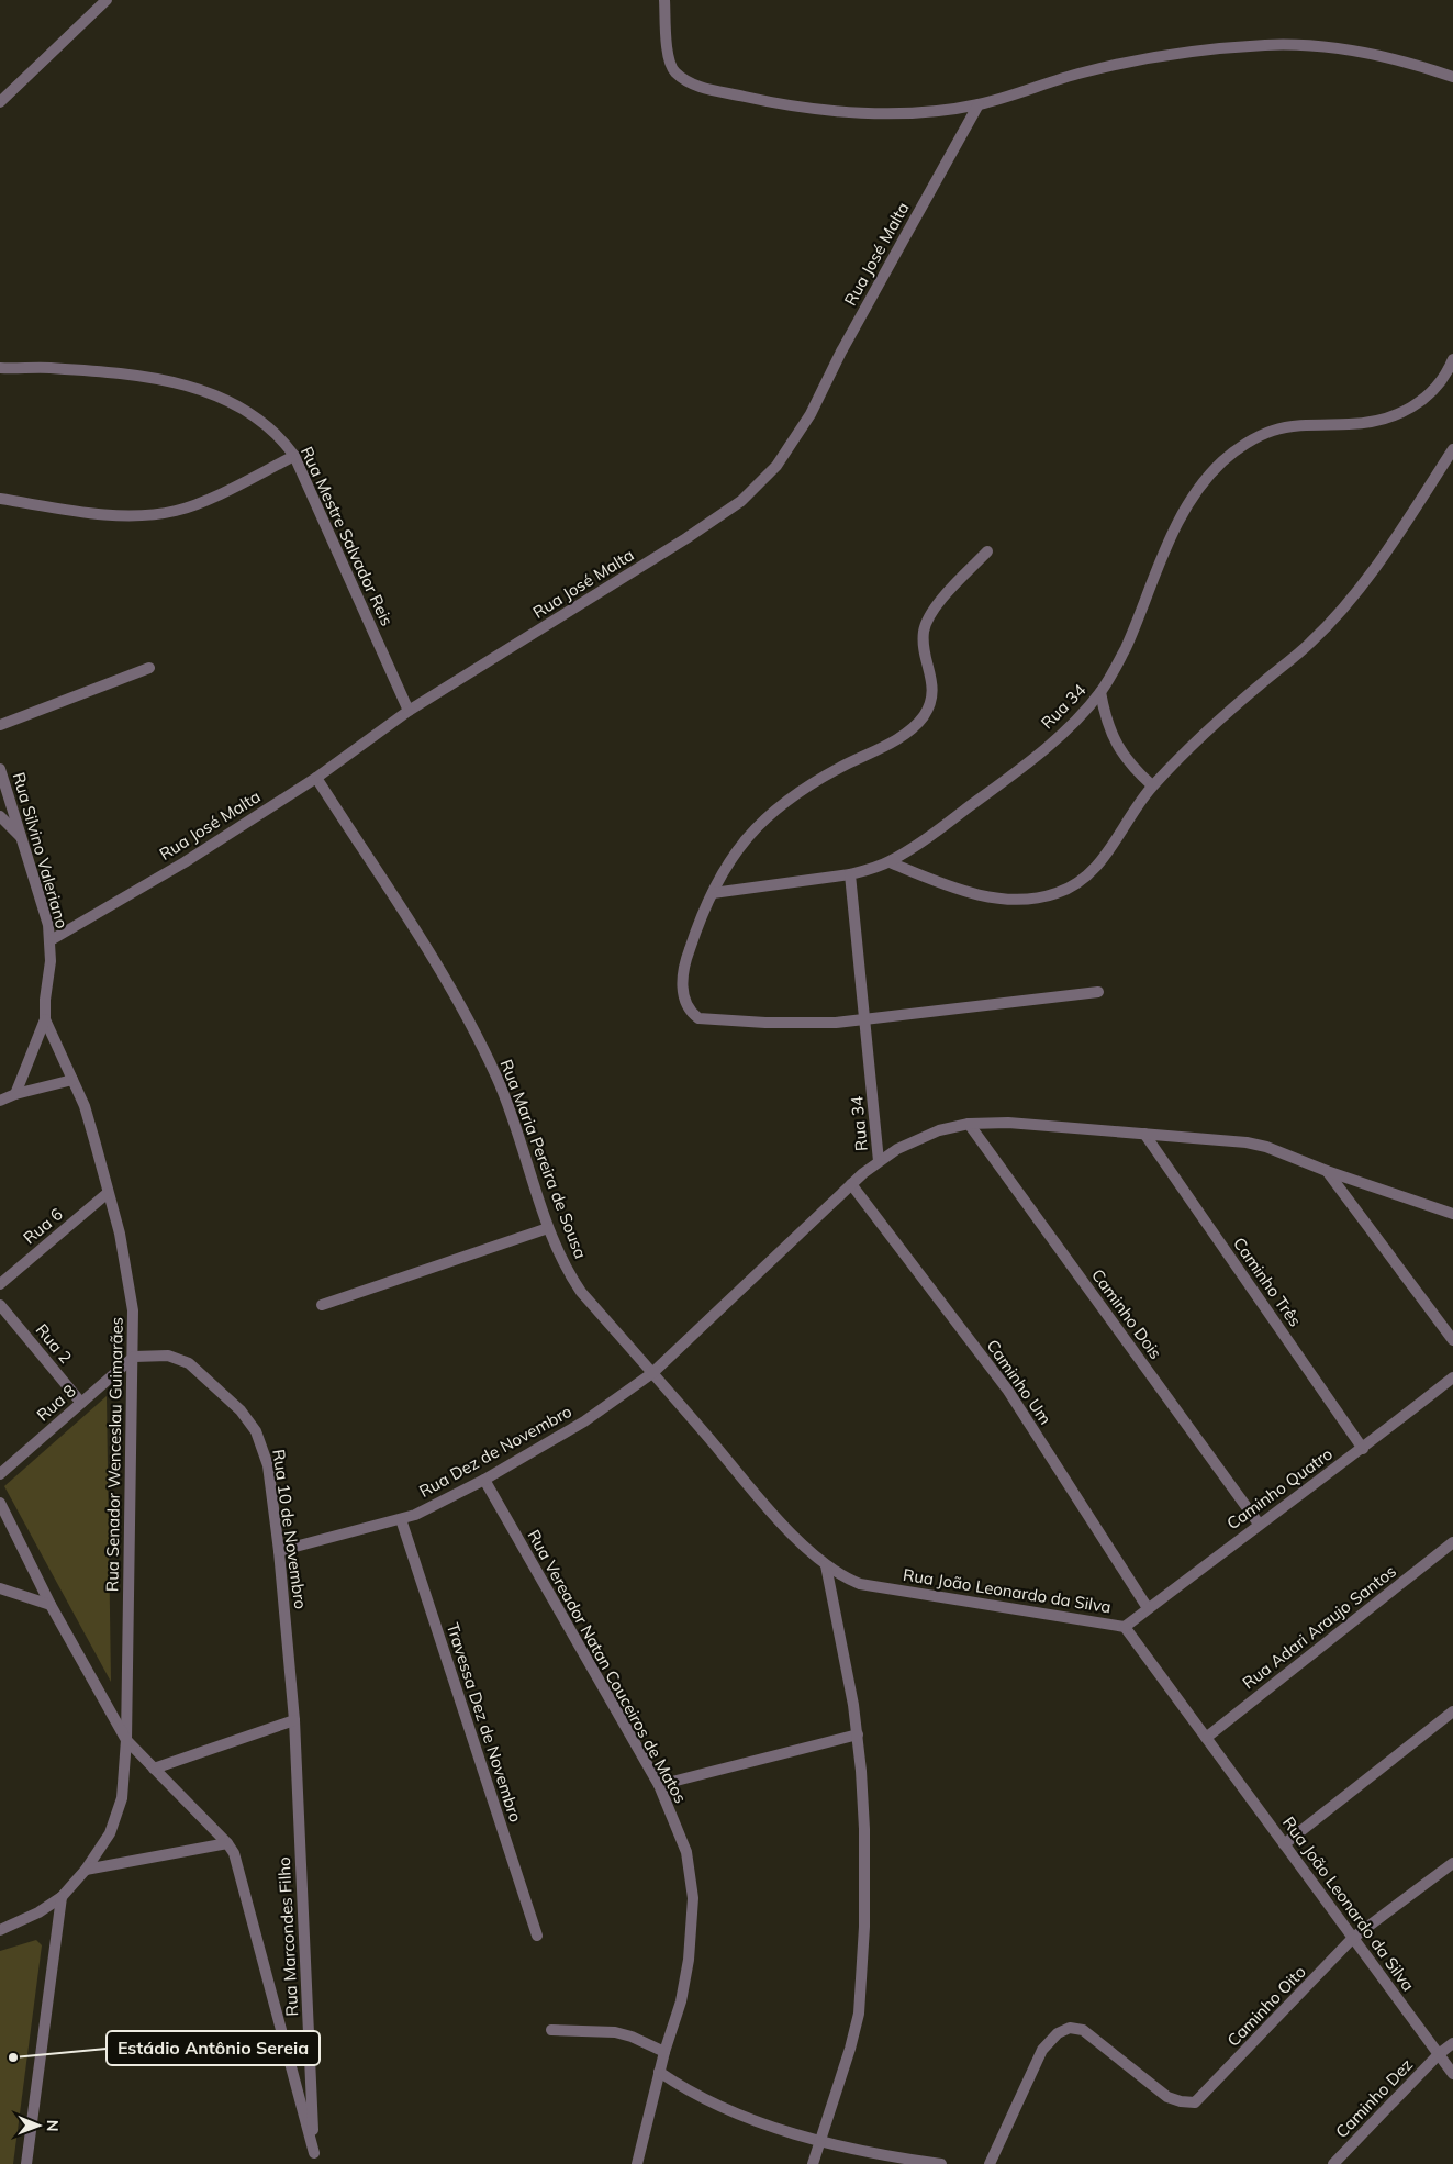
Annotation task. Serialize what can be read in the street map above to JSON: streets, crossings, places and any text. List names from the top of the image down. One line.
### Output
{"streets":{"street":["Rua José Malta","Rua Mestre Salvador Reis","Rua 34","Rua Silvino Valeriano","Rua Maria Pereira de Sousa","Rua 6","Caminho Três","Caminho Dois","Rua 2","Caminho Um","Rua 8","Rua Dez de Novembro","Rua Senador Wenceslau Guimarães","Caminho Quatro","Rua 10 de Novembro","Rua João Leonardo da Silva","Rua Adari Araujo Santos","Rua Vereador Natan Couceiros de Matos","Travessa Dez de Novembro","Rua Marcondes Filho","Caminho Oito","Caminho Dez"]},"crossings":[["Rua José Malta","Rua Mestre Salvador Reis"],["Rua José Malta","Rua Silvino Valeriano"],["Rua José Malta","Rua Maria Pereira de Sousa"],["Rua 34","Rua Dez de Novembro"],["Rua Silvino Valeriano","Rua Senador Wenceslau Guimarães"],["Rua Maria Pereira de Sousa","Rua Dez de Novembro"],["Rua Maria Pereira de Sousa","Rua João Leonardo da Silva"],["Rua 6","Rua Senador Wenceslau Guimarães"],["Caminho Três","Rua Dez de Novembro"],["Caminho Três","Caminho Quatro"],["Caminho Dois","Rua Dez de Novembro"],["Caminho Dois","Caminho Quatro"],["Rua 2","Rua 8"],["Caminho Um","Rua Dez de Novembro"],["Caminho Um","Caminho Quatro"],["Rua 8","Rua Senador Wenceslau Guimarães"],["Rua 8","Rua 10 de Novembro"],["Rua Dez de Novembro","Rua 10 de Novembro"],["Rua Dez de Novembro","Rua João Leonardo da Silva"],["Rua Dez de Novembro","Rua Vereador Natan Couceiros de Matos"],["Rua Dez de Novembro","Travessa Dez de Novembro"],["Rua Senador Wenceslau Guimarães","Rua 10 de Novembro"],["Caminho Quatro","Rua João Leonardo da Silva"],["Rua 10 de Novembro","Rua Marcondes Filho"],["Rua João Leonardo da Silva","Rua Adari Araujo Santos"],["Rua João Leonardo da Silva","Caminho Oito"],["Rua João Leonardo da Silva","Caminho Dez"]],"places":["Estádio Antônio Sereia"],"north":"right"}
